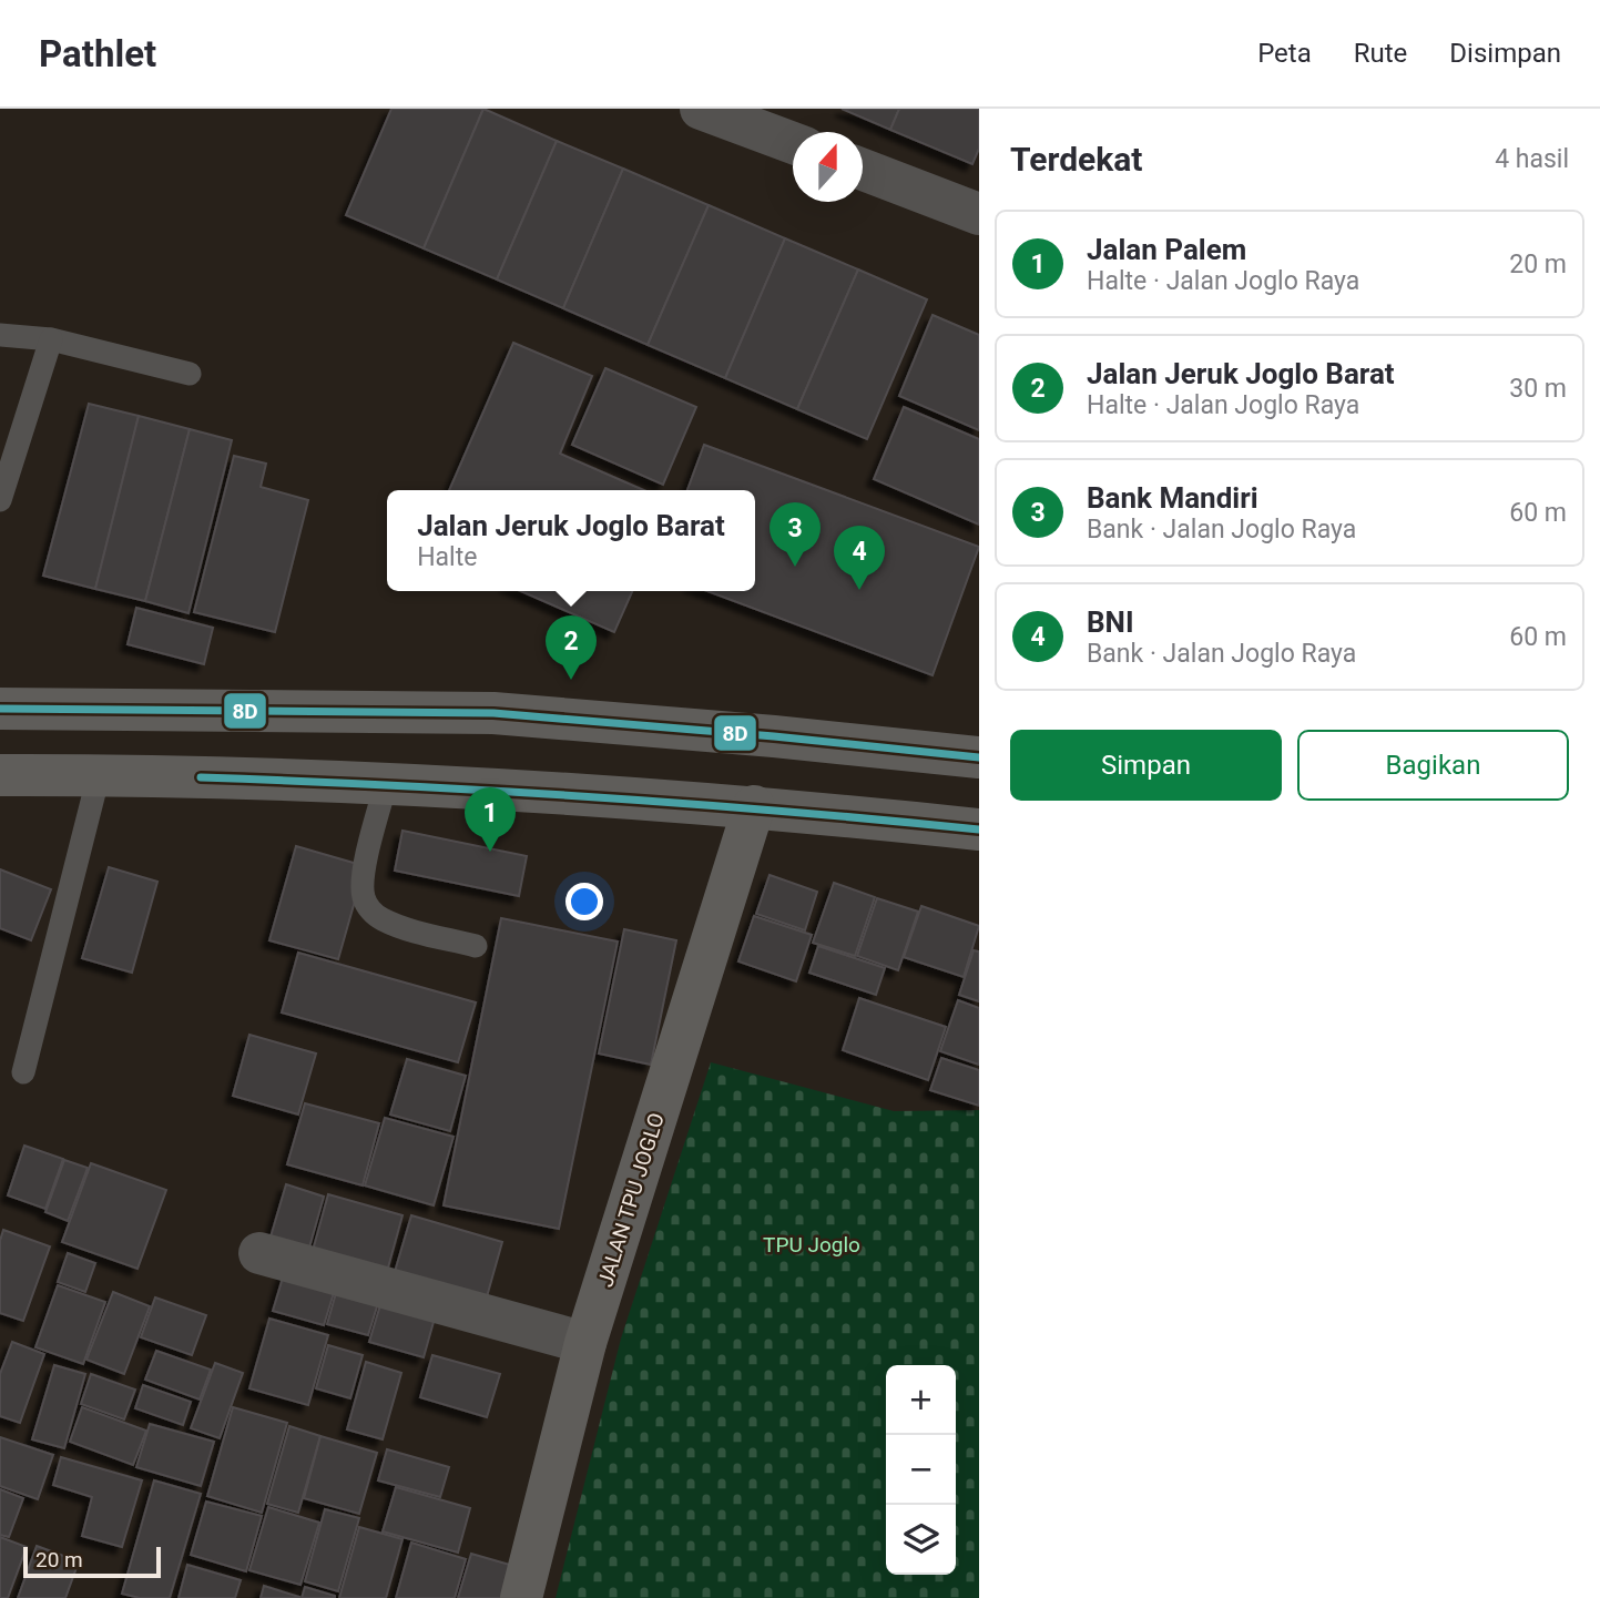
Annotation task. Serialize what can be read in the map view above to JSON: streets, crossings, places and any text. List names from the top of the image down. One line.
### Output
{"streets":{"main road":["JALAN TPU JOGLO"]},"parks":["TPU Joglo"],"lines":["transit line 8D"],"scale_bar":"20 m","north":"top","page":{"header":"Pathlet","nav":["Peta","Rute","Disimpan"],"heading":["Terdekat","4 hasil"],"list":[{"mark":"1","name":"Jalan Palem","note":"Halte · Jalan Joglo Raya","value":"20 m"},{"mark":"2","name":"Jalan Jeruk Joglo Barat","note":"Halte · Jalan Joglo Raya","value":"30 m"},{"mark":"3","name":"Bank Mandiri","note":"Bank · Jalan Joglo Raya","value":"60 m"},{"mark":"4","name":"BNI","note":"Bank · Jalan Joglo Raya","value":"60 m"}],"popup":["Jalan Jeruk Joglo Barat","Halte"],"pins":["3","4","2","1"],"buttons":["Simpan","Bagikan"],"map_buttons":["+","−"],"scale":"20 m"}}
